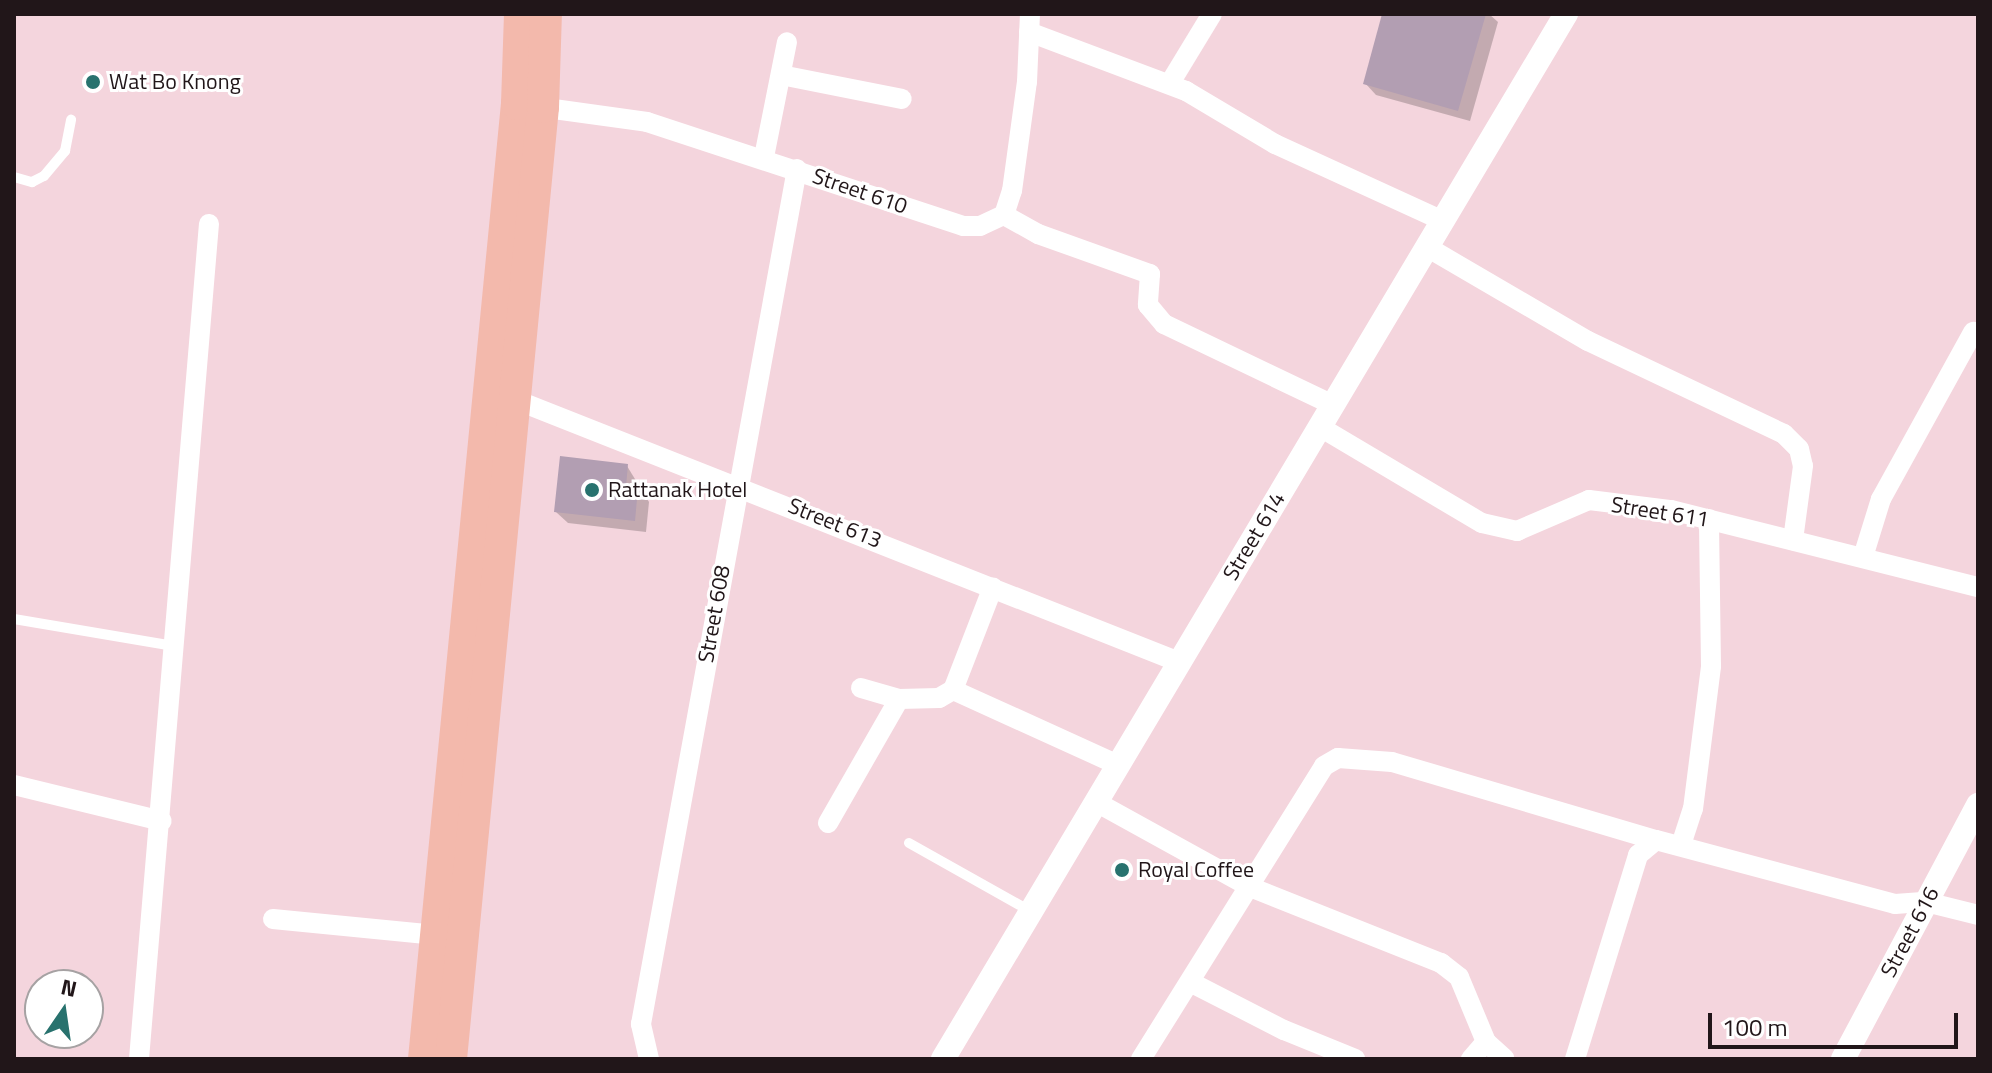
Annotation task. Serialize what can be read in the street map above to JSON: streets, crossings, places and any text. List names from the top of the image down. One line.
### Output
{"streets":{"street":["Street 610","Street 611","Street 613","Street 614","Street 608","Street 616"]},"crossings":[["Street 610","Street 608"],["Street 611","Street 614"],["Street 613","Street 614"],["Street 613","Street 608"]],"places":["Wat Bo Knong","Rattanak Hotel","Royal Coffee"],"scale_bar":"100 m","north":"top"}
